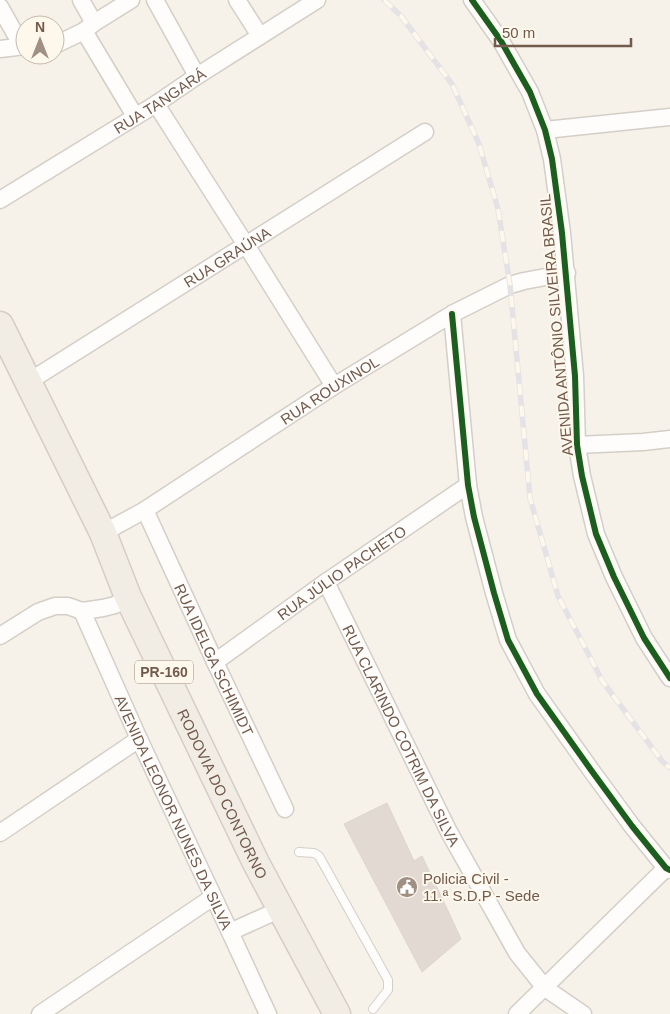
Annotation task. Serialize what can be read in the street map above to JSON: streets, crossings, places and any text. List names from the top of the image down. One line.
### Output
{"streets":{"main road":["PR-160","RODOVIA DO CONTORNO"],"street":["RUA TANGARÁ","RUA GRAÚNA","AVENIDA ANTÔNIO SILVEIRA BRASIL","RUA ROUXINOL","RUA JÚLIO PACHETO","RUA IDELGA SCHIMIDT","RUA CLARINDO COTRIM DA SILVA","AVENIDA LEONOR NUNES DA SILVA"]},"crossings":[["RUA GRAÚNA","RODOVIA DO CONTORNO"],["AVENIDA ANTÔNIO SILVEIRA BRASIL","RUA ROUXINOL"],["RUA ROUXINOL","RUA IDELGA SCHIMIDT"],["RUA ROUXINOL","RODOVIA DO CONTORNO"],["RUA JÚLIO PACHETO","RUA IDELGA SCHIMIDT"],["RUA JÚLIO PACHETO","RUA CLARINDO COTRIM DA SILVA"]],"places":{"public building":["Policia Civil - 11.ª S.D.P - Sede"]},"scale_bar":"50 m","north":"top"}
